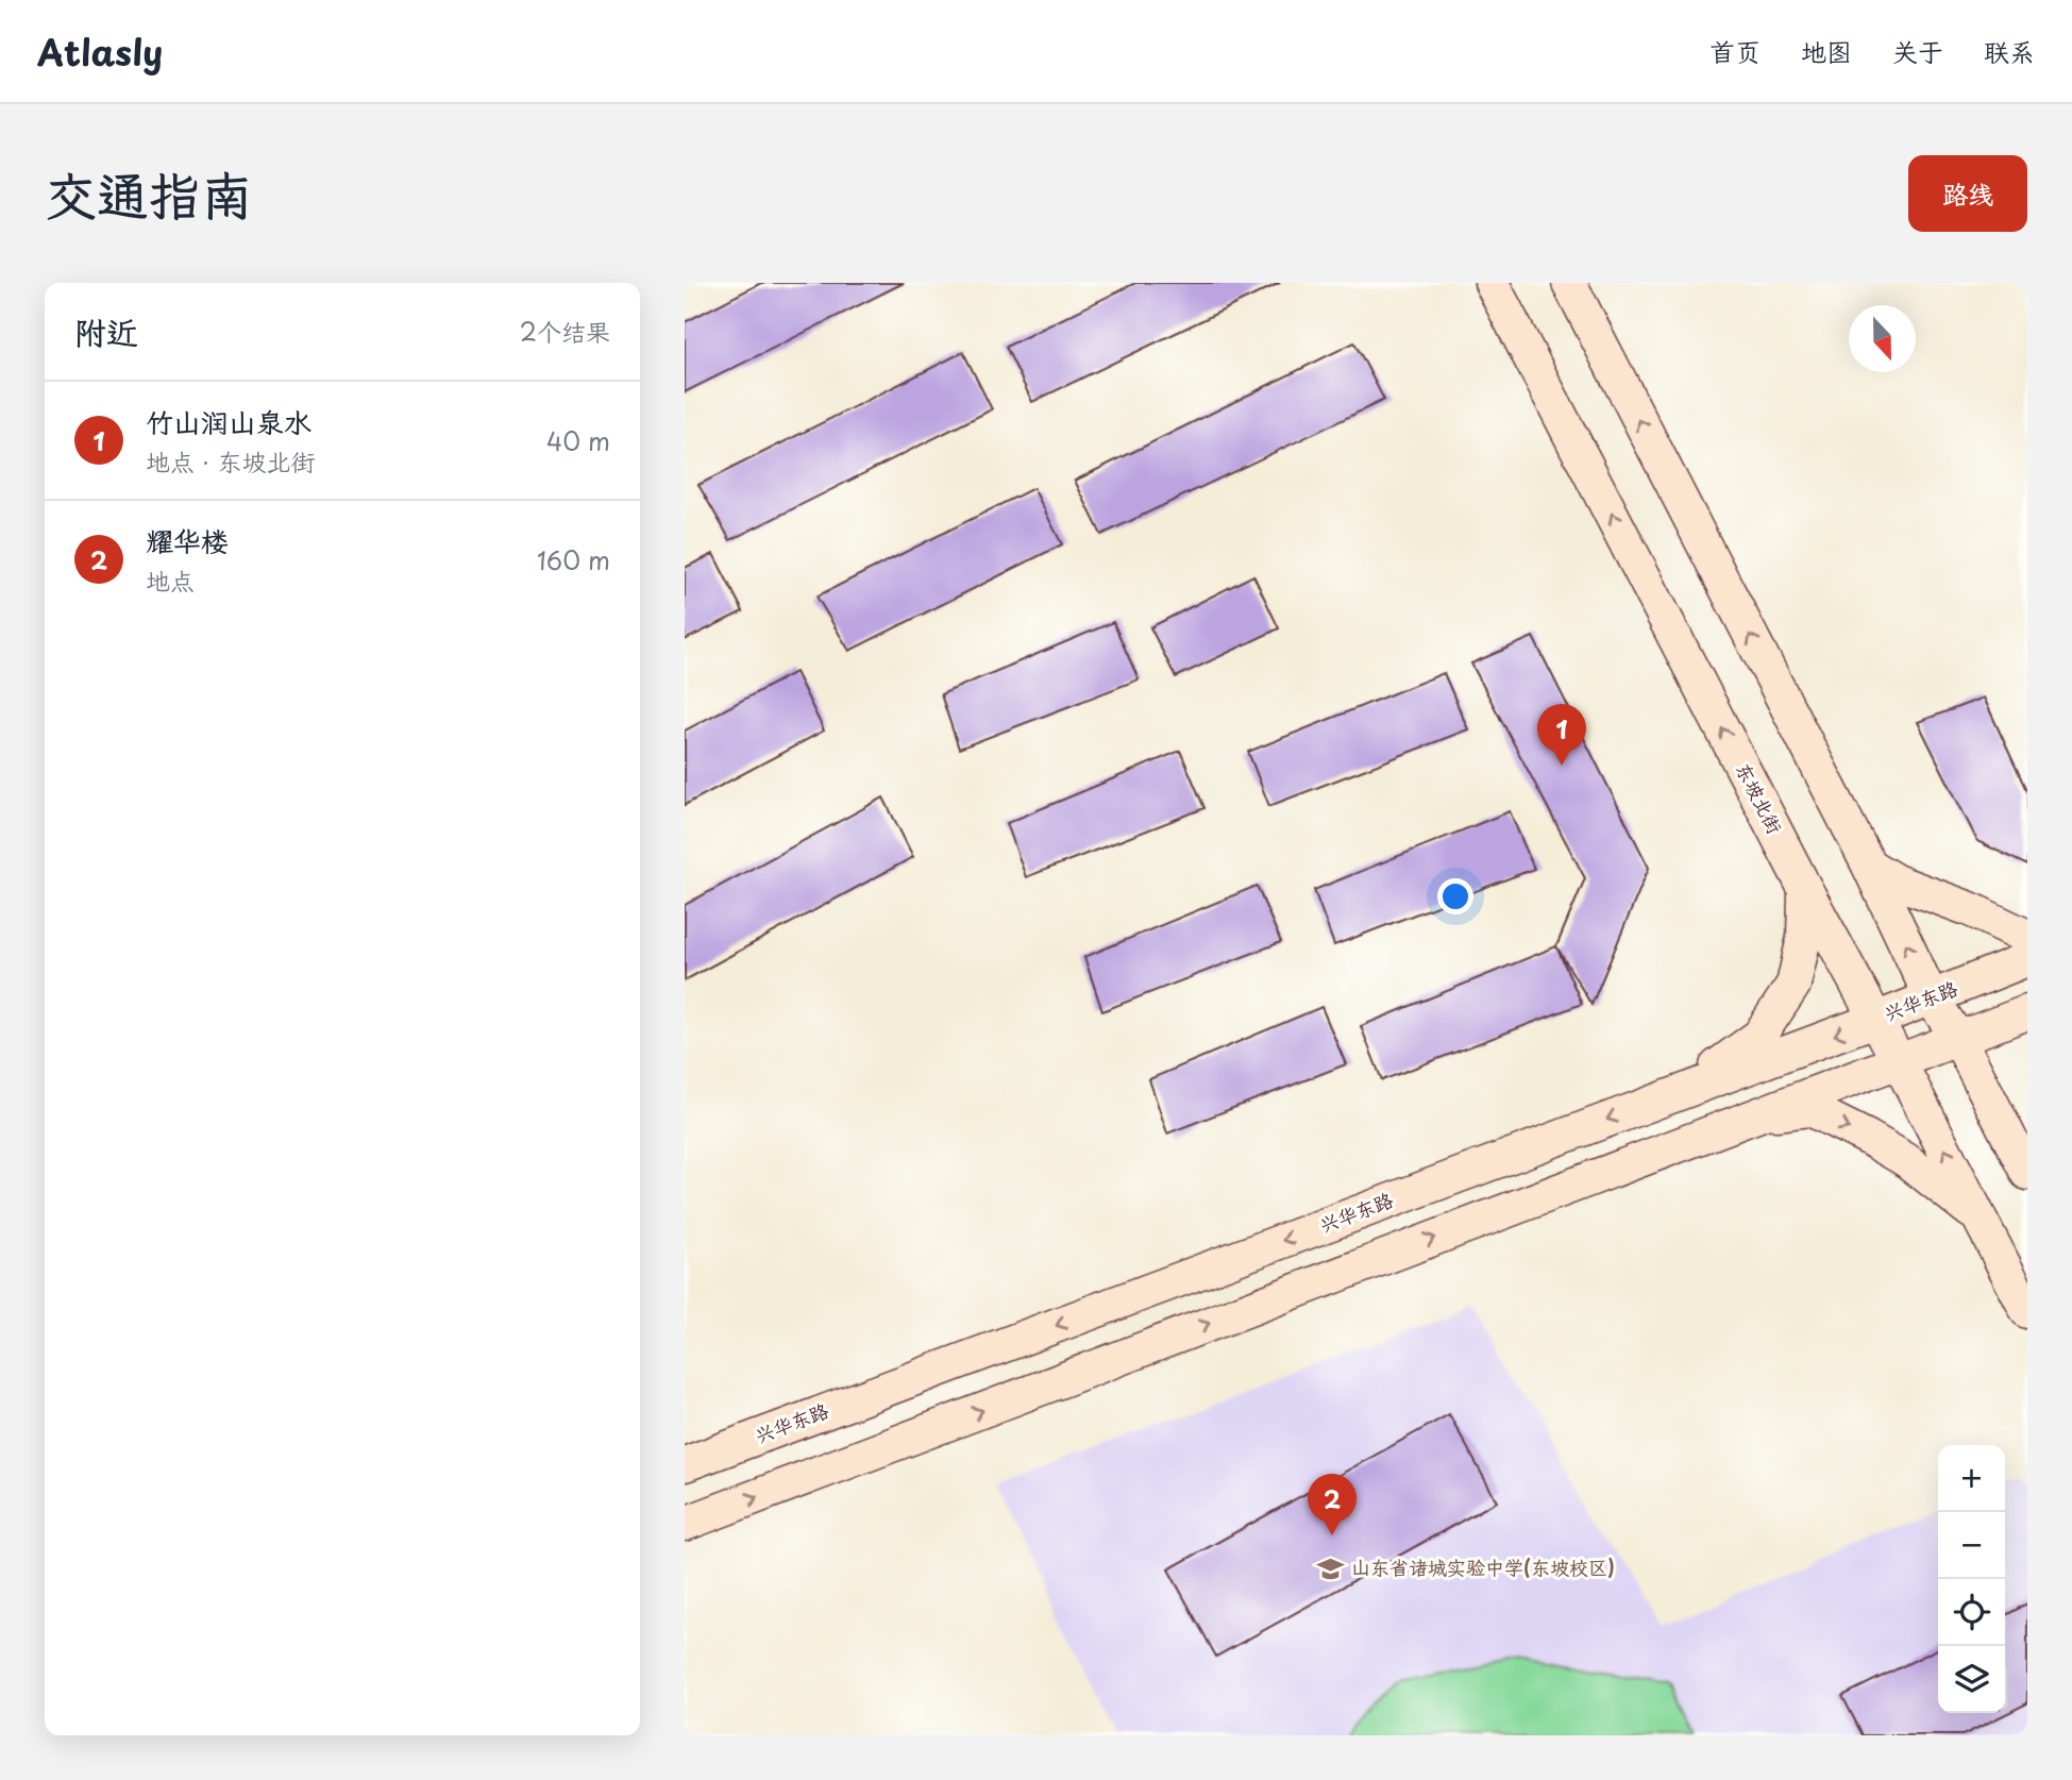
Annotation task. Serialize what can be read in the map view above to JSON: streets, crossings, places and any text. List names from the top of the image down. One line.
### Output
{"streets":{"main road":["东坡北街","兴华东路"]},"crossings":[["东坡北街","兴华东路"]],"places":{"school or university":["山东省诸城实验中学(东坡校区)"]},"north":"bottom","page":{"header":"Atlasly","nav":["首页","地图","关于","联系"],"title":"交通指南","buttons":"路线","heading":["附近","2个结果"],"list":[{"mark":"1","name":"竹山润山泉水","note":"地点 · 东坡北街","value":"40 m"},{"mark":"2","name":"耀华楼","note":"地点","value":"160 m"}],"pins":["1","2"],"map_buttons":["+","−"]}}
